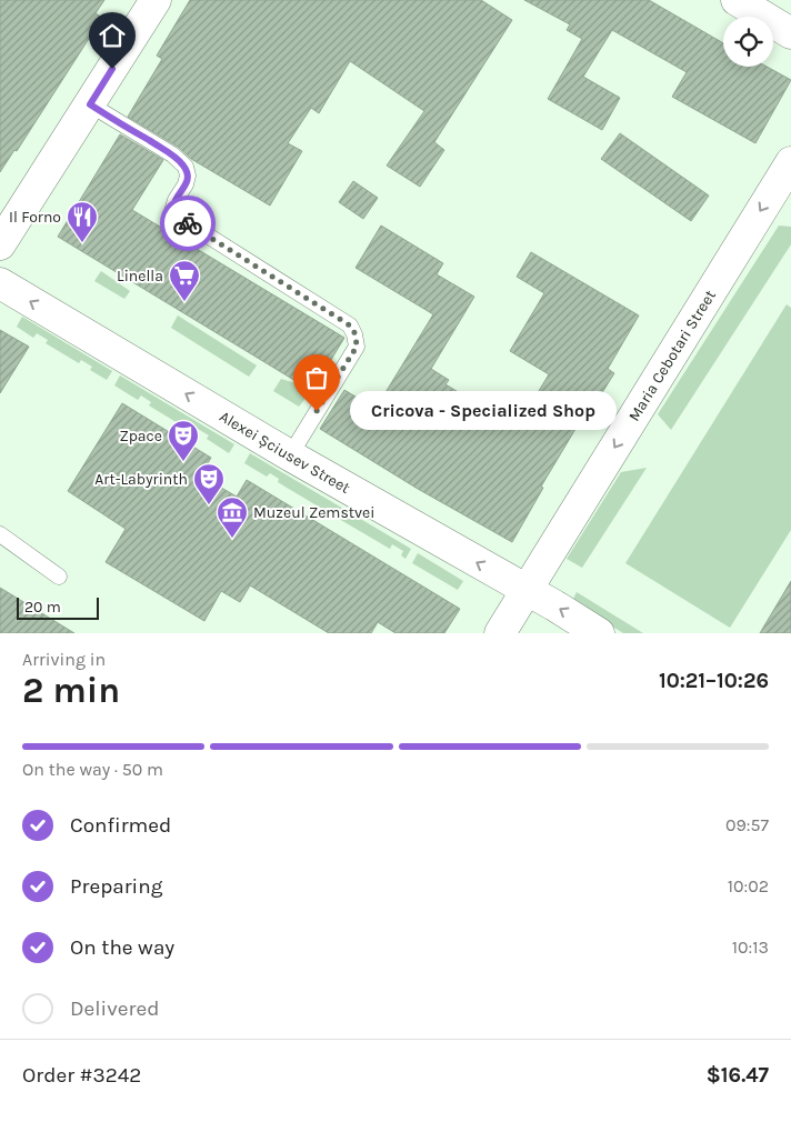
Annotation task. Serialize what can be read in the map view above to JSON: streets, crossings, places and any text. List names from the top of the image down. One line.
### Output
{"streets":{"street":["Maria Cebotari Street","Alexei Șciusev Street"]},"crossings":[["Maria Cebotari Street","Alexei Șciusev Street"]],"one_way":["Maria Cebotari Street","Alexei Șciusev Street"],"places":{"restaurant":["Il Forno"],"supermarket":["Linella"],"other":["Cricova - Specialized Shop"],"theatre":["Zpace","Art-Labyrinth"],"museum":["Muzeul Zemstvei"]},"scale_bar":"20 m","page":{"bubble":"Cricova - Specialized Shop","scale":"20 m","heading":["2 min","Arriving in","10:21–10:26"],"panel":["Order #3242","$16.47"],"bar":"On the way · 50 m","list":[["Confirmed","09:57"],["Preparing","10:02"],["On the way","10:13"],"Delivered"]}}
